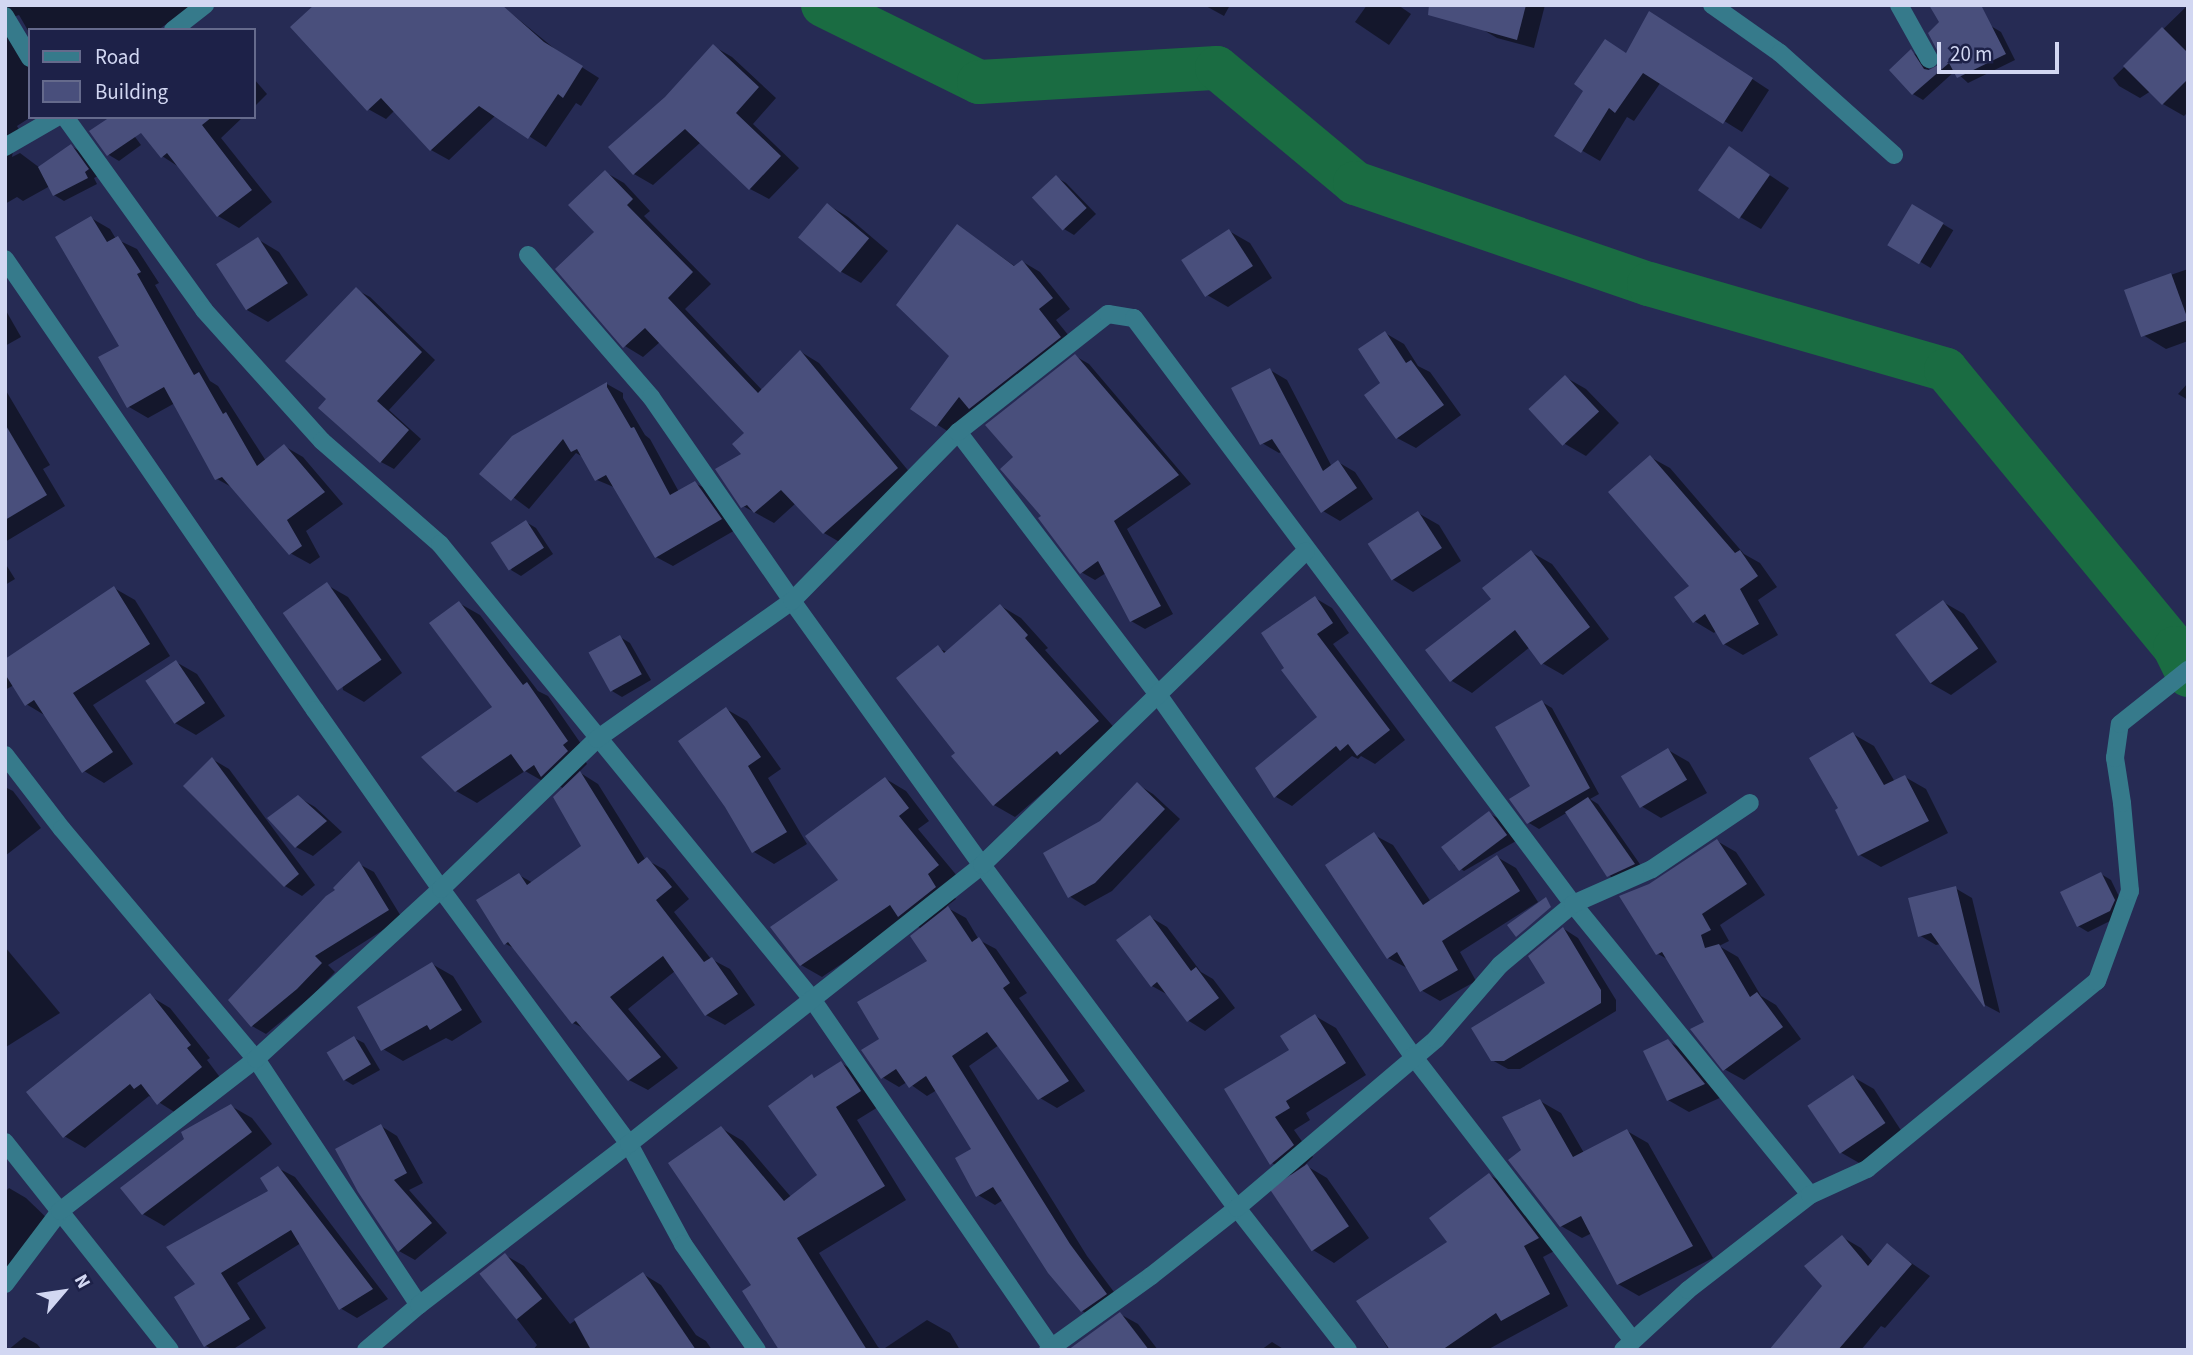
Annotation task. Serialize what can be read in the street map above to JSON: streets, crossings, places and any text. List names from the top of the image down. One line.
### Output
{"legend":["Road","Building"],"scale_bar":"20 m","north":"top right"}
